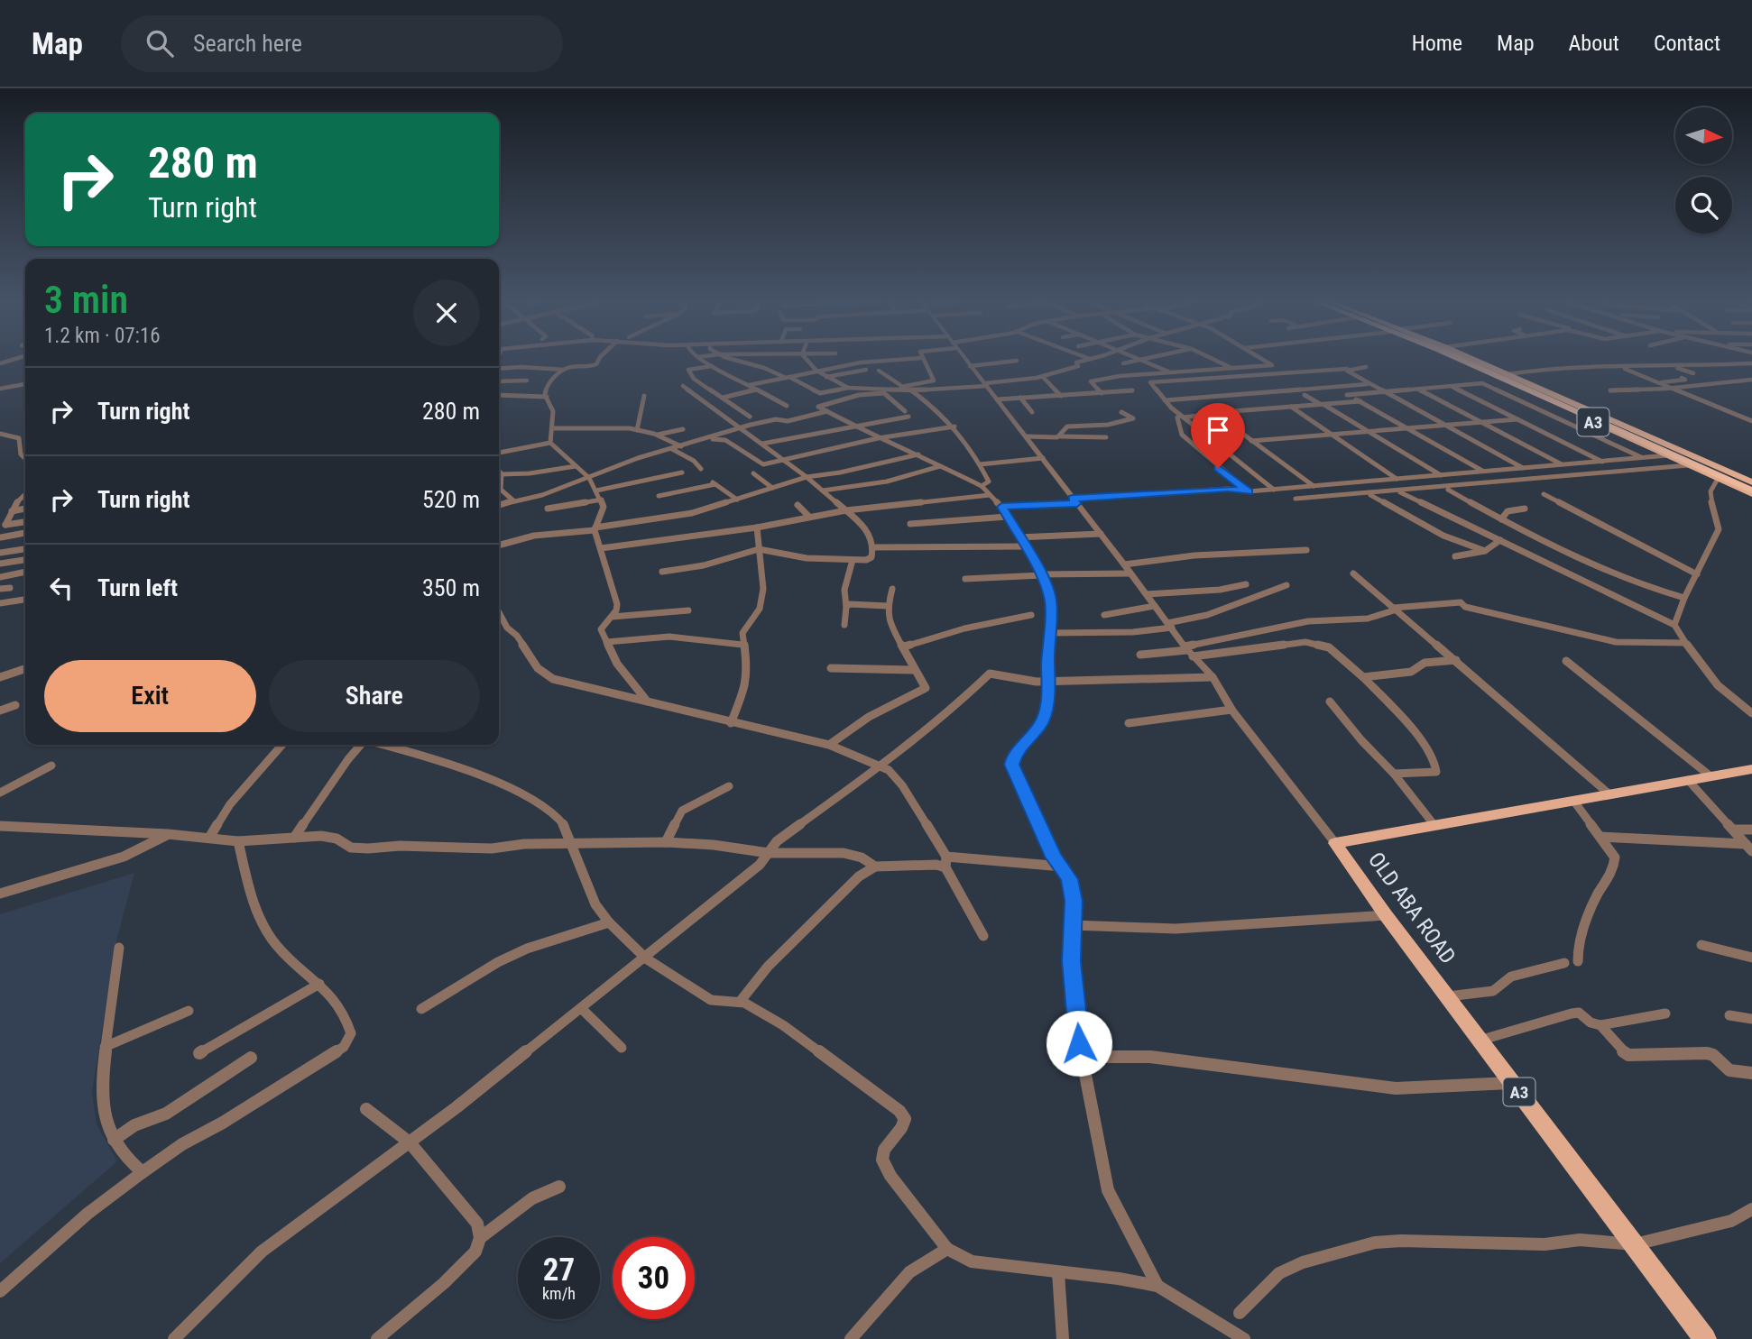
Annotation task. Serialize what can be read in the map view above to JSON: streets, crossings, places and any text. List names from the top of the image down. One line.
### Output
{"streets":{"main road":["A3","OLD ABA ROAD"]},"north":"right","page":{"header":"Map","search":"Search here","nav":["Home","Map","About","Contact"],"turn":["280 m","Turn right"],"heading":["3 min","1.2 km · 07:16"],"list":[{"name":"Turn right","value":"280 m"},{"name":"Turn right","value":"520 m"},{"name":"Turn left","value":"350 m"}],"buttons":["Exit","Share"],"speed":"27 km/h","limit":"30"}}
